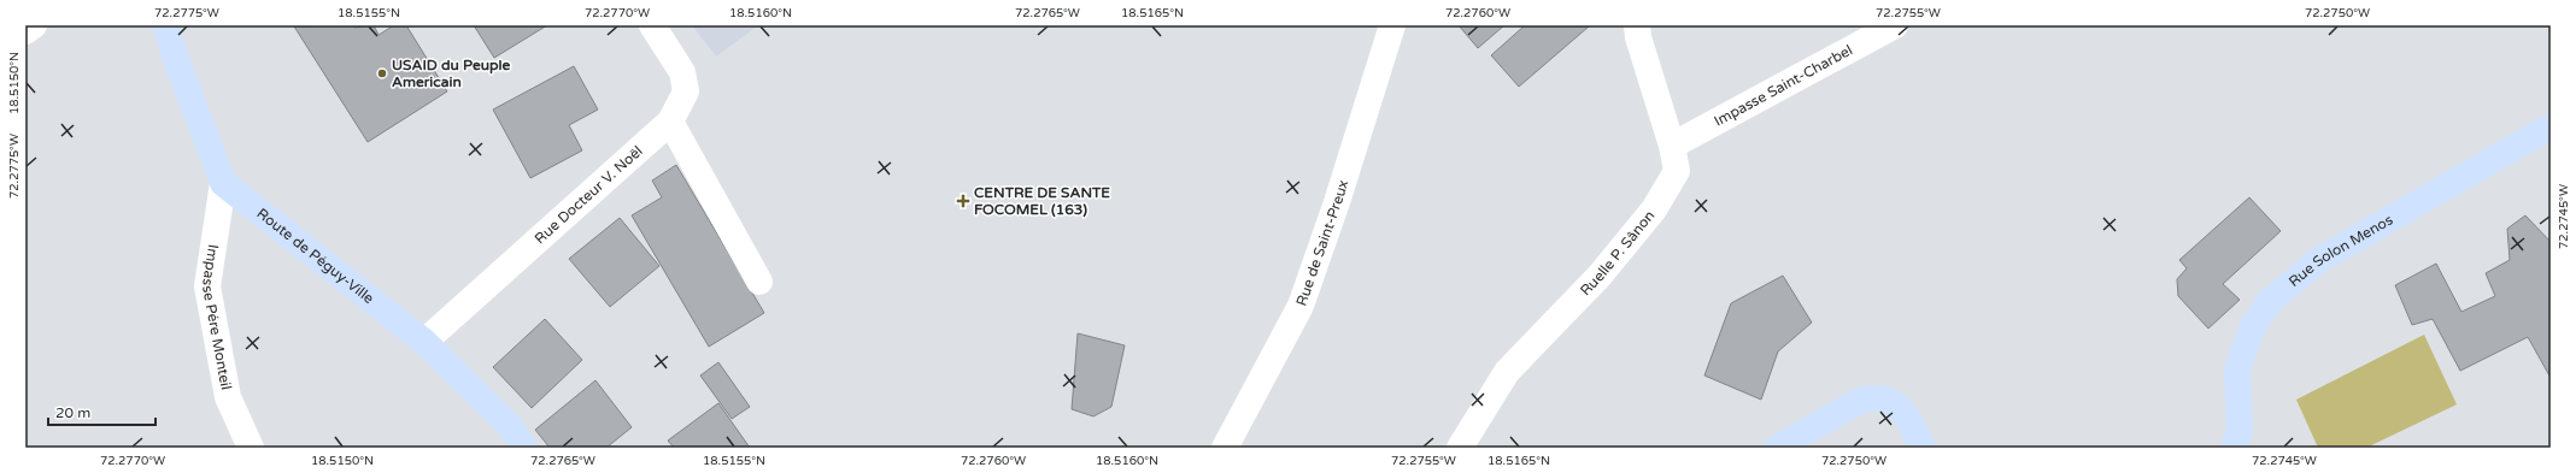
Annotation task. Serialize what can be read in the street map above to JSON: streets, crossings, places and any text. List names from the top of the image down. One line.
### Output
{"streets":{"street":["Impasse Saint-Charbel","Rue Docteur V. Noël","Rue de Saint-Preux","Rue Solon Menos","Ruelle P. Sânon","Route de Péguy-Ville","Impasse Pére Monteil"]},"crossings":[["Impasse Saint-Charbel","Ruelle P. Sânon"],["Rue Docteur V. Noël","Route de Péguy-Ville"],["Route de Péguy-Ville","Impasse Pére Monteil"]],"places":{"other":["USAID du Peuple Americain"],"health":["CENTRE DE SANTE FOCOMEL (163)"]},"scale_bar":"20 m","coordinates":["72.2775°W","18.5155°N","72.2770°W","18.5160°N","72.2765°W","18.5165°N","72.2760°W","72.2755°W","72.2750°W","18.5150°N","72.2745°W"]}
